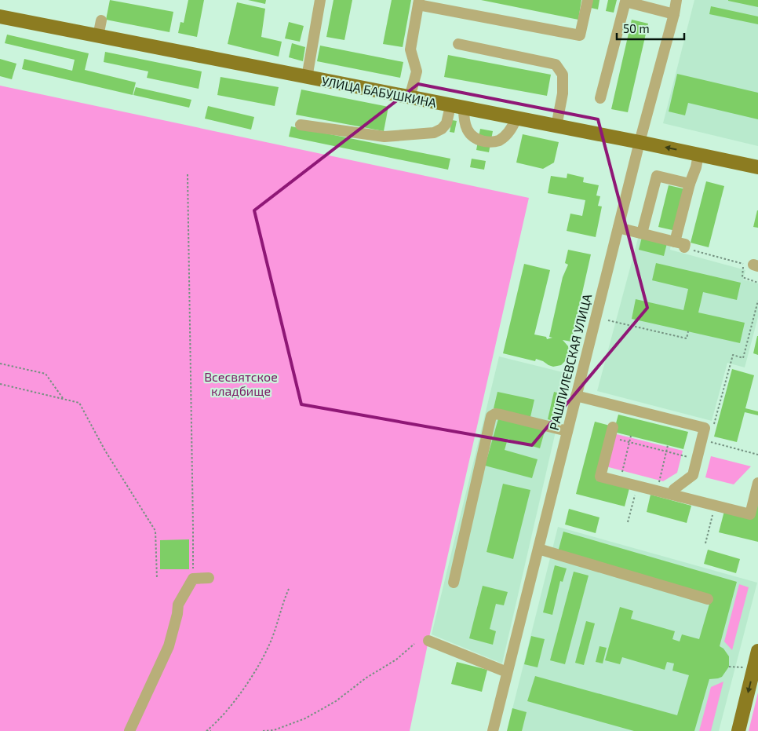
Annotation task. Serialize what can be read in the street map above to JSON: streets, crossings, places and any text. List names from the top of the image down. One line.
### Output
{"streets":{"main road":["УЛИЦА БАБУШКИНА"],"street":["РАШПИЛЕВСКАЯ УЛИЦА"]},"crossings":[["УЛИЦА БАБУШКИНА","РАШПИЛЕВСКАЯ УЛИЦА"]],"parks":["Всесвятское кладбище"],"scale_bar":"50 m"}
